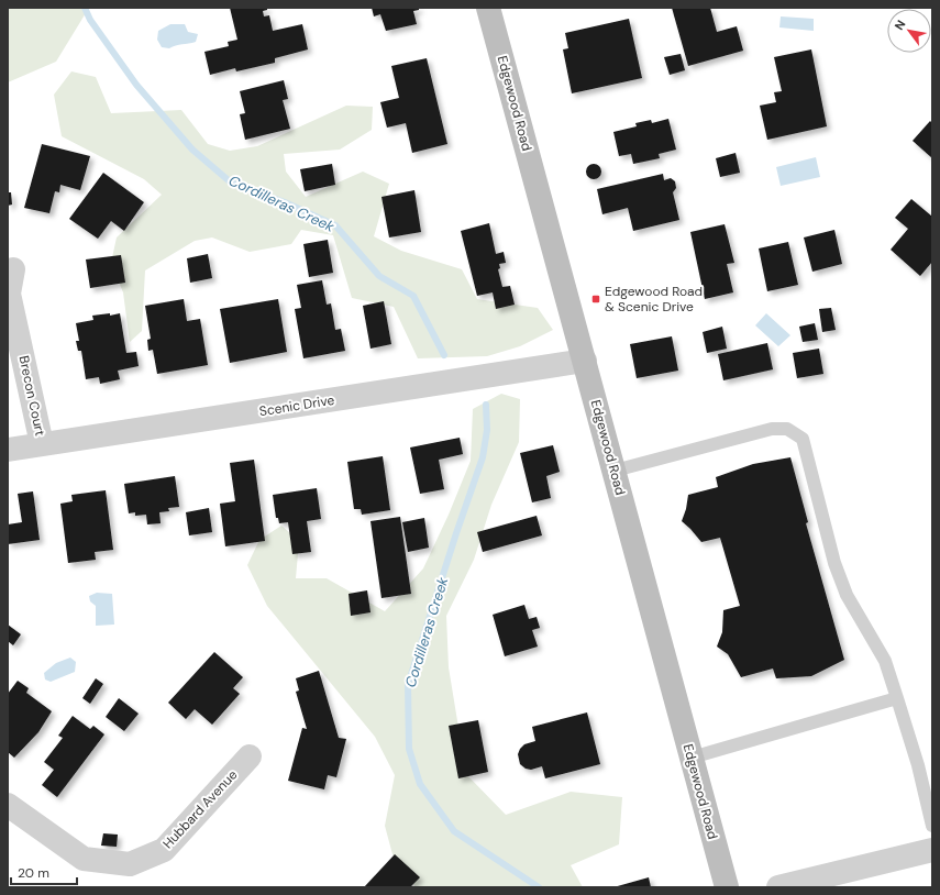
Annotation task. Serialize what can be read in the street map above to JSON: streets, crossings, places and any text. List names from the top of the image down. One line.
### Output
{"streets":{"main road":["Edgewood Road"],"street":["Brecon Court","Scenic Drive","Hubbard Avenue"]},"crossings":[["Edgewood Road","Scenic Drive"],["Brecon Court","Scenic Drive"]],"water":["Cordilleras Creek"],"places":{"transit":["Edgewood Road & Scenic Drive"]},"scale_bar":"20 m","north":"top left"}
